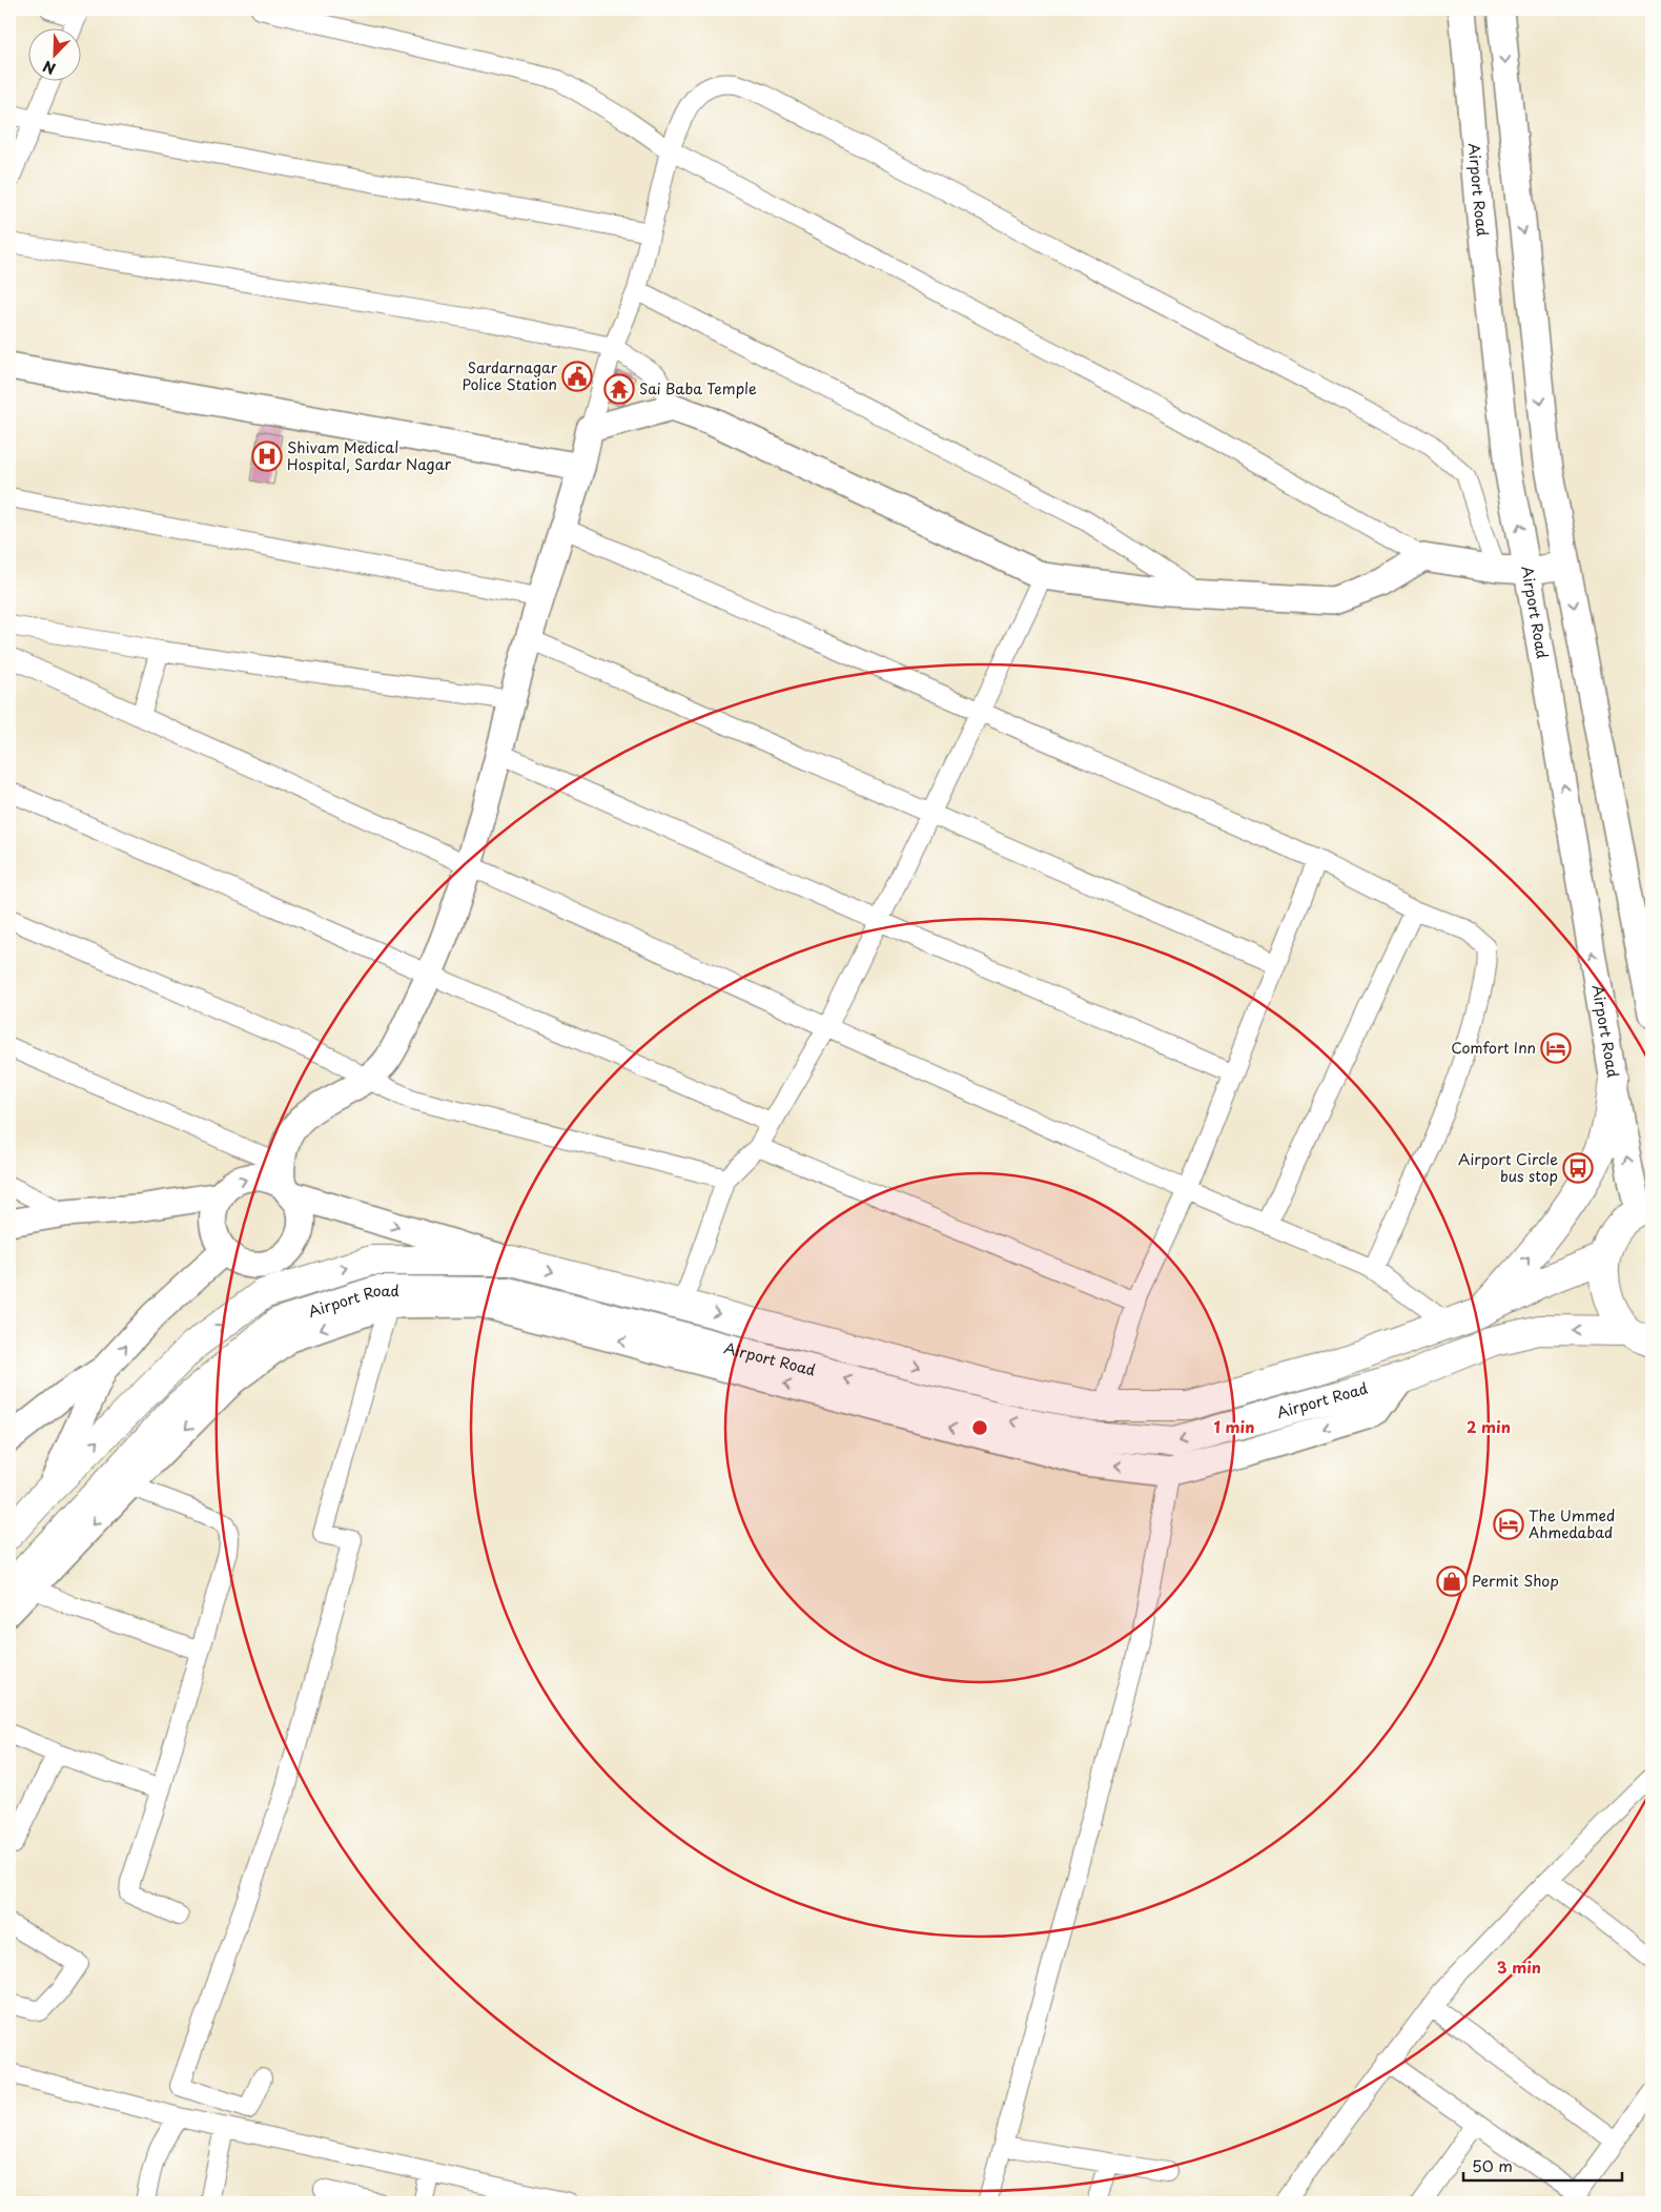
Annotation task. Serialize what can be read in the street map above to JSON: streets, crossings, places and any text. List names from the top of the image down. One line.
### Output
{"streets":{"main road":["Airport Road"]},"places":{"public building":["Sardarnagar Police Station"],"temple":["Sai Baba Temple"],"hospital":["Shivam Medical Hospital, Sardar Nagar"],"hotel":["Comfort Inn","The Ummed Ahmedabad"],"bus stop":["Airport Circle bus stop"],"shop":["Permit Shop"]},"scale_bar":"50 m","north":"bottom left","rings":["1 min","2 min","3 min"]}
